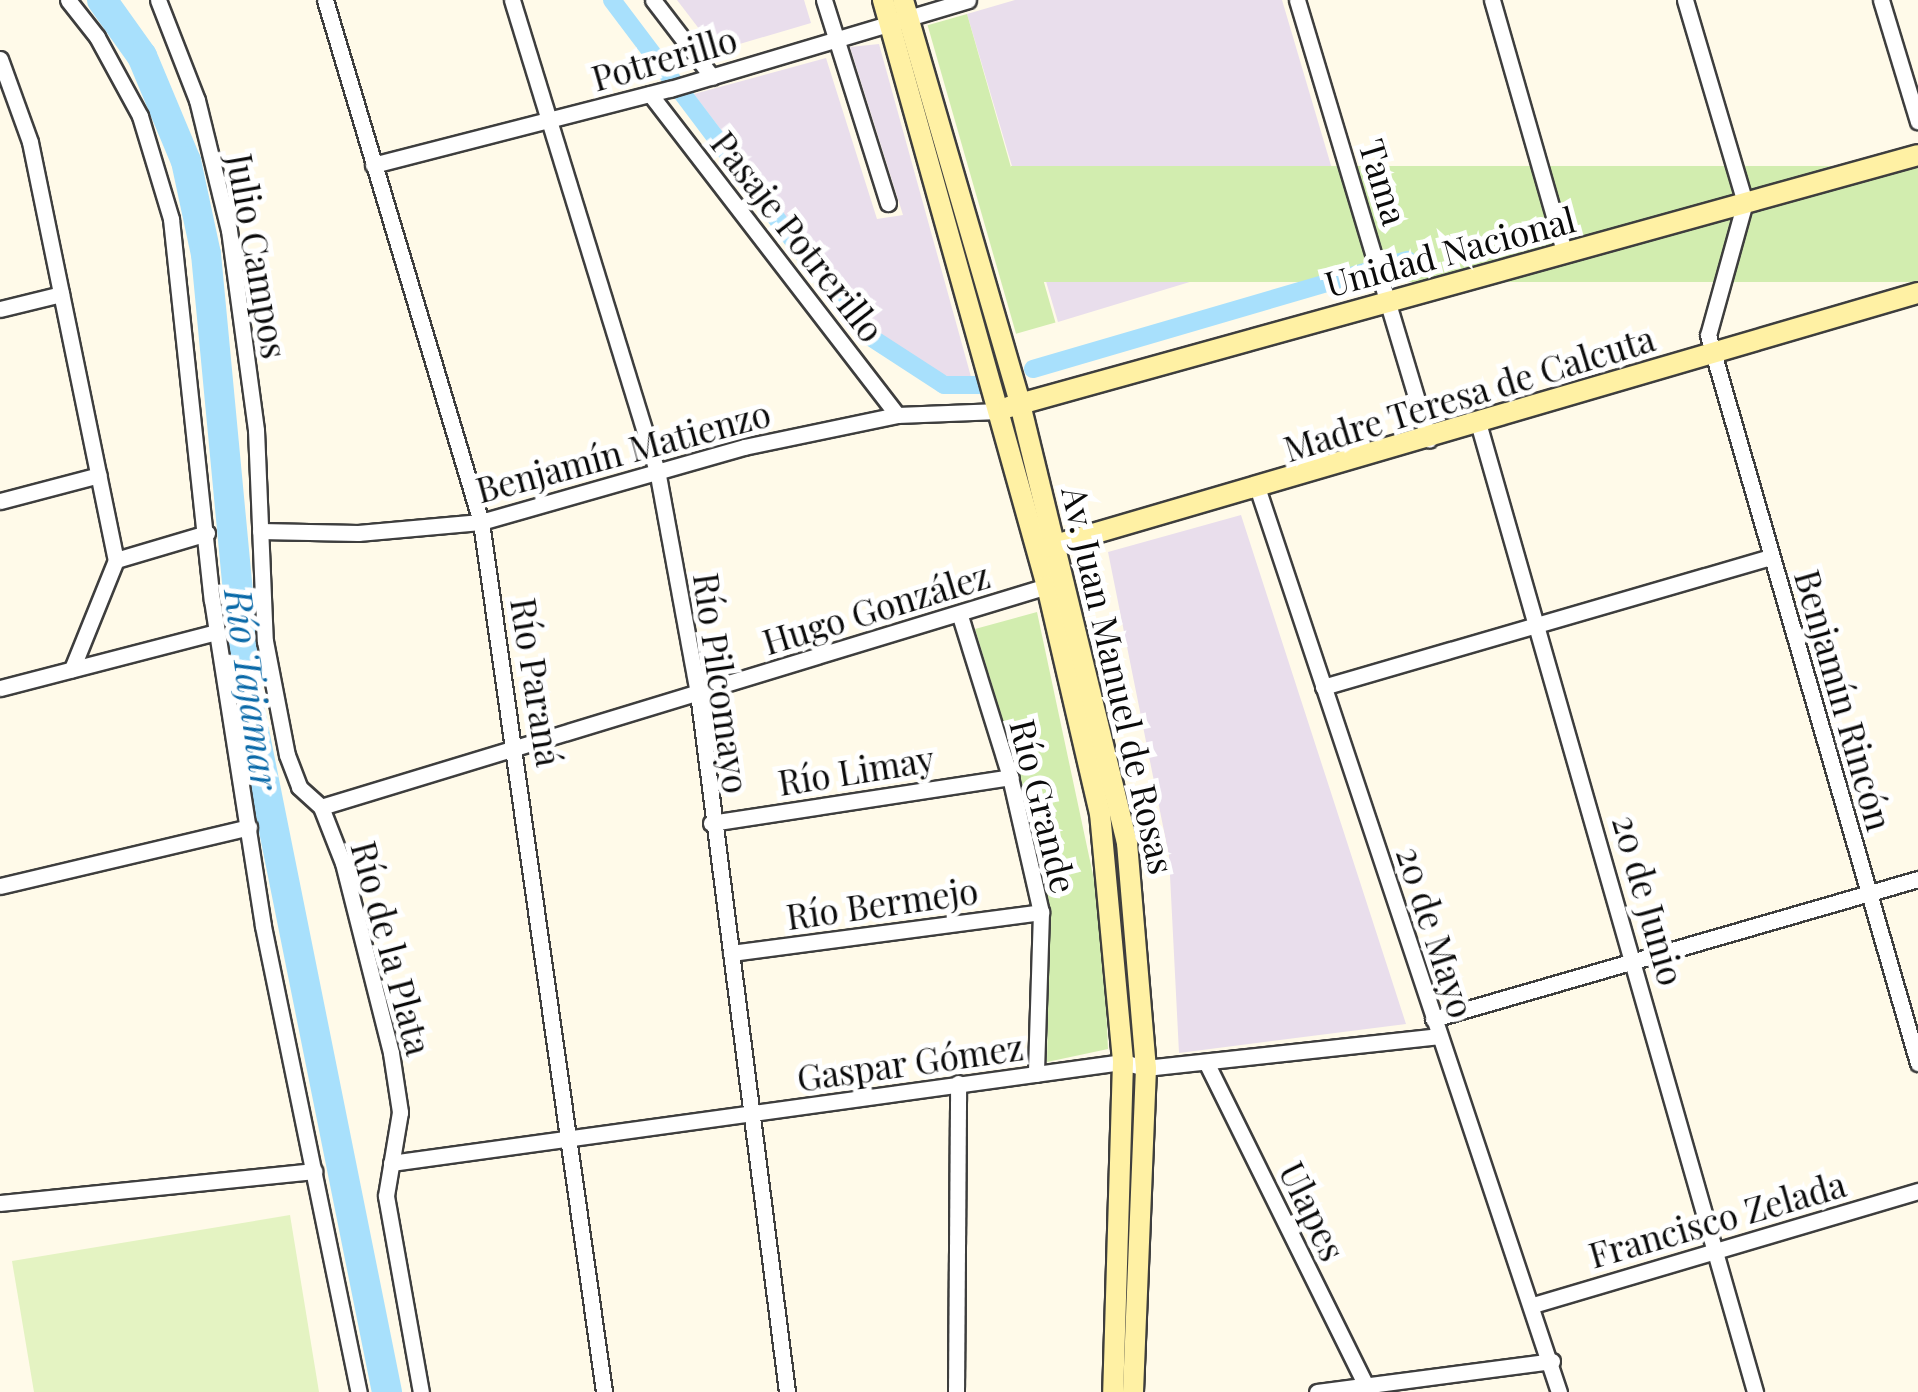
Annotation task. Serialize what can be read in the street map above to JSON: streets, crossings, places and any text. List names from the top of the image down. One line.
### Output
{"streets":{"main road":["Unidad Nacional","Madre Teresa de Calcuta","Av. Juan Manuel de Rosas"],"street":["Potrerillo","Tama","Pasaje Potrerillo","Julio Campos","Benjamín Matienzo","Hugo González","Río Paraná","Río Pilcomayo","Benjamín Rincón","Río Limay","Río Grande","20 de Junio","Río Bermejo","20 de Mayo","Río de la Plata","Gaspar Gómez","Ulapes","Francisco Zelada"]},"crossings":[["Potrerillo","Pasaje Potrerillo"],["Potrerillo","Av. Juan Manuel de Rosas"],["Potrerillo","Río Paraná"],["Potrerillo","Río Pilcomayo"],["Tama","Unidad Nacional"],["Tama","Madre Teresa de Calcuta"],["Pasaje Potrerillo","Benjamín Matienzo"],["Unidad Nacional","Benjamín Matienzo"],["Unidad Nacional","Av. Juan Manuel de Rosas"],["Unidad Nacional","Benjamín Rincón"],["Julio Campos","Benjamín Matienzo"],["Julio Campos","Río de la Plata"],["Madre Teresa de Calcuta","Av. Juan Manuel de Rosas"],["Madre Teresa de Calcuta","Benjamín Rincón"],["Madre Teresa de Calcuta","20 de Junio"],["Madre Teresa de Calcuta","20 de Mayo"],["Benjamín Matienzo","Av. Juan Manuel de Rosas"],["Benjamín Matienzo","Río Paraná"],["Benjamín Matienzo","Río Pilcomayo"],["Benjamín Matienzo","Río de la Plata"],["Hugo González","Av. Juan Manuel de Rosas"],["Hugo González","Río Paraná"],["Hugo González","Río Pilcomayo"],["Hugo González","Río Grande"],["Hugo González","Río de la Plata"],["Av. Juan Manuel de Rosas","Gaspar Gómez"],["Río Paraná","Gaspar Gómez"],["Río Pilcomayo","Río Limay"],["Río Pilcomayo","Río Bermejo"],["Río Pilcomayo","Gaspar Gómez"],["Río Limay","Río Grande"],["Río Grande","Río Bermejo"],["Río Grande","Gaspar Gómez"],["20 de Junio","Francisco Zelada"],["20 de Mayo","Gaspar Gómez"],["20 de Mayo","Francisco Zelada"],["Río de la Plata","Gaspar Gómez"],["Gaspar Gómez","Ulapes"]],"water":["Río Tajamar"]}
